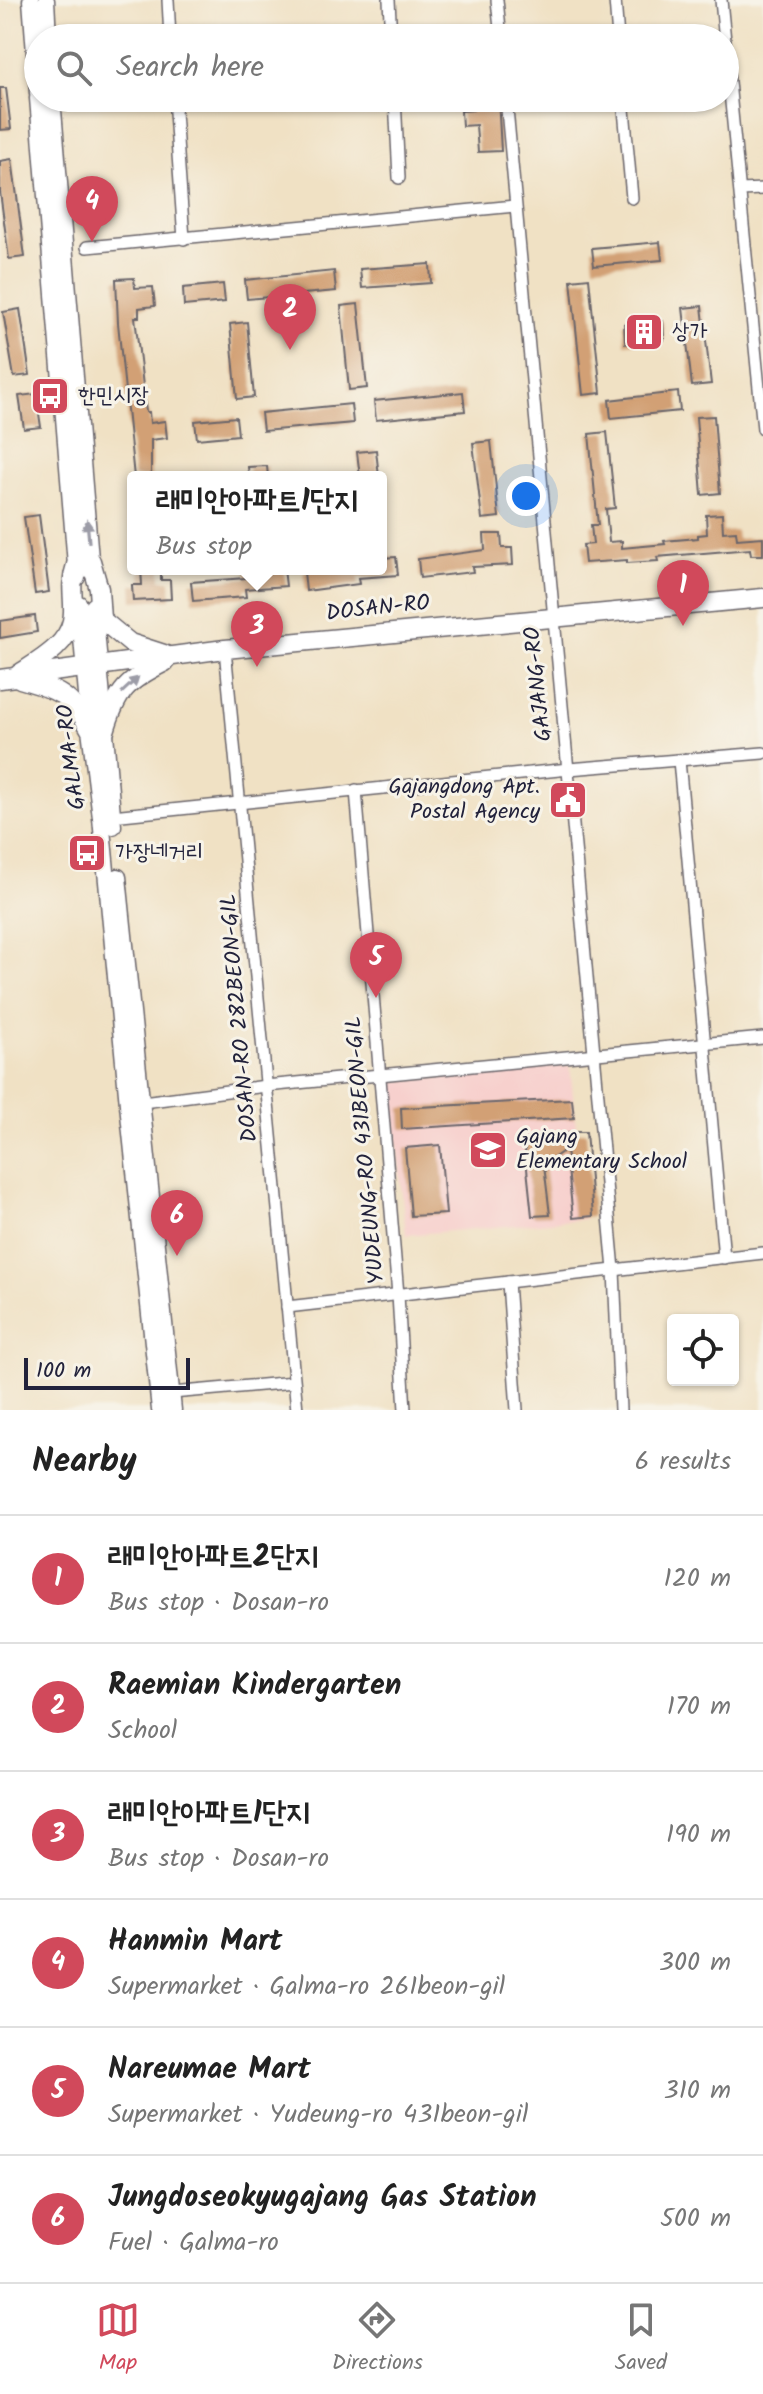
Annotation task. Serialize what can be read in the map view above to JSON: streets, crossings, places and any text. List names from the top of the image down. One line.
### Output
{"streets":{"main road":["DOSAN-RO","GALMA-RO"],"street":["GAJANG-RO","DOSAN-RO 282BEON-GIL","YUDEUNG-RO 431BEON-GIL"]},"crossings":[["DOSAN-RO","GAJANG-RO"],["DOSAN-RO","GALMA-RO"],["DOSAN-RO","DOSAN-RO 282BEON-GIL"]],"places":{"building":["상가"],"bus stop":["한민시장","가장네거리"],"public building":["Gajangdong Apt. Postal Agency"],"school or university":["Gajang Elementary School"]},"scale_bar":"100 m","page":{"search":"Search here","pins":["4","2","1","3","5","6"],"popup":["래미안아파트1단지","Bus stop"],"scale":"100 m","heading":["Nearby","6 results"],"list":[{"mark":"1","name":"래미안아파트2단지","note":"Bus stop · Dosan-ro","value":"120 m"},{"mark":"2","name":"Raemian Kindergarten","note":"School","value":"170 m"},{"mark":"3","name":"래미안아파트1단지","note":"Bus stop · Dosan-ro","value":"190 m"},{"mark":"4","name":"Hanmin Mart","note":"Supermarket · Galma-ro 261beon-gil","value":"300 m"},{"mark":"5","name":"Nareumae Mart","note":"Supermarket · Yudeung-ro 431beon-gil","value":"310 m"},{"mark":"6","name":"Jungdoseokyugajang Gas Station","note":"Fuel · Galma-ro","value":"500 m"}],"nav":["Map","Directions","Saved"]}}
